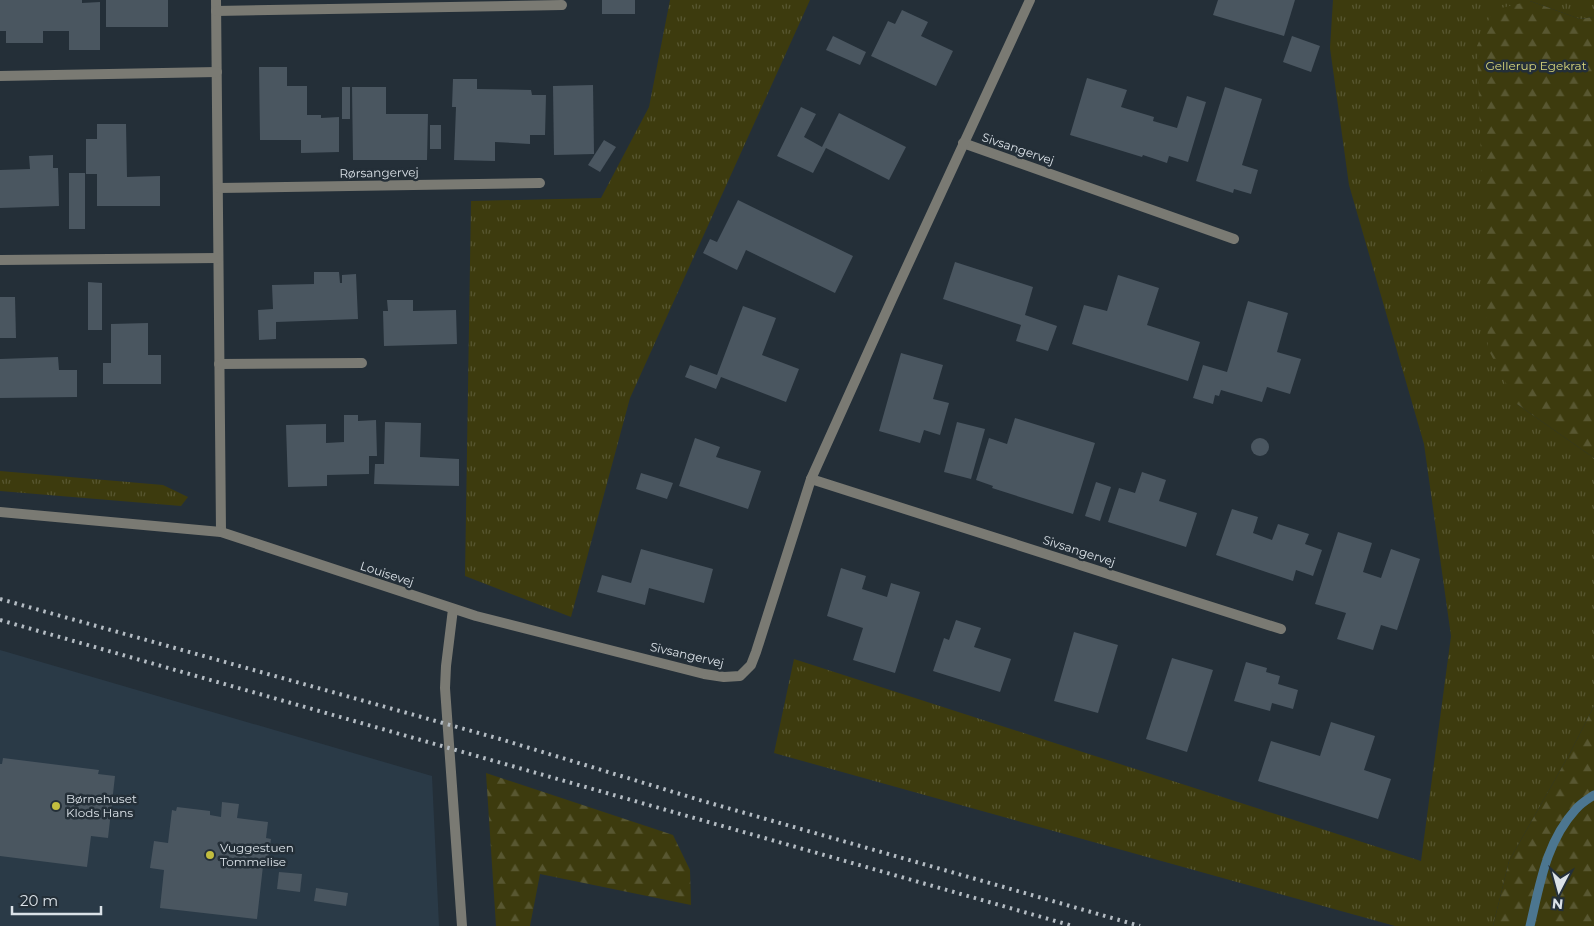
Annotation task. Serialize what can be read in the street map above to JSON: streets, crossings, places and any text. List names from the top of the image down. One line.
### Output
{"streets":{"street":["Sivsangervej","Rørsangervej","Louisevej"]},"crossings":[["Sivsangervej","Louisevej"]],"parks":["Gellerup Egekrat"],"places":["Børnehuset Klods Hans","Vuggestuen Tommelise"],"scale_bar":"20 m","north":"bottom"}
